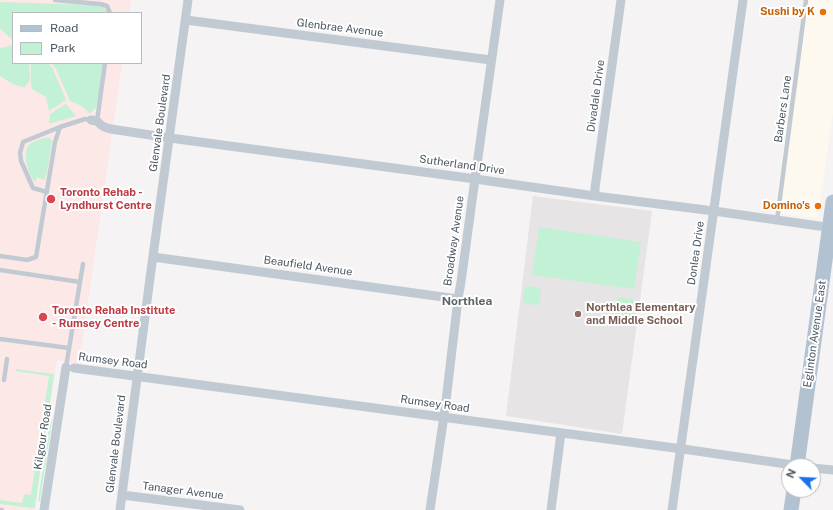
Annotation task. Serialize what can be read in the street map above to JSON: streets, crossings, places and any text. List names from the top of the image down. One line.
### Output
{"streets":{"main road":["Eglinton Avenue East"],"street":["Glenbrae Avenue","Divadale Drive","Glenvale Boulevard","Sutherland Drive","Broadway Avenue","Donlea Drive","Beaufield Avenue","Rumsey Road","Kilgour Road","Tanager Avenue"],"lane":["Barbers Lane"]},"crossings":[["Glenbrae Avenue","Glenvale Boulevard"],["Glenbrae Avenue","Broadway Avenue"],["Divadale Drive","Sutherland Drive"],["Barbers Lane","Sutherland Drive"],["Glenvale Boulevard","Sutherland Drive"],["Glenvale Boulevard","Beaufield Avenue"],["Glenvale Boulevard","Rumsey Road"],["Glenvale Boulevard","Tanager Avenue"],["Sutherland Drive","Broadway Avenue"],["Sutherland Drive","Donlea Drive"],["Sutherland Drive","Eglinton Avenue East"],["Broadway Avenue","Beaufield Avenue"],["Broadway Avenue","Rumsey Road"],["Donlea Drive","Rumsey Road"],["Rumsey Road","Kilgour Road"]],"districts":["Northlea"],"places":["Sushi by K","Toronto Rehab - Lyndhurst Centre","Domino's","Northlea Elementary and Middle School","Toronto Rehab Institute - Rumsey Centre"],"legend":["Road","Park"],"north":"top left"}
